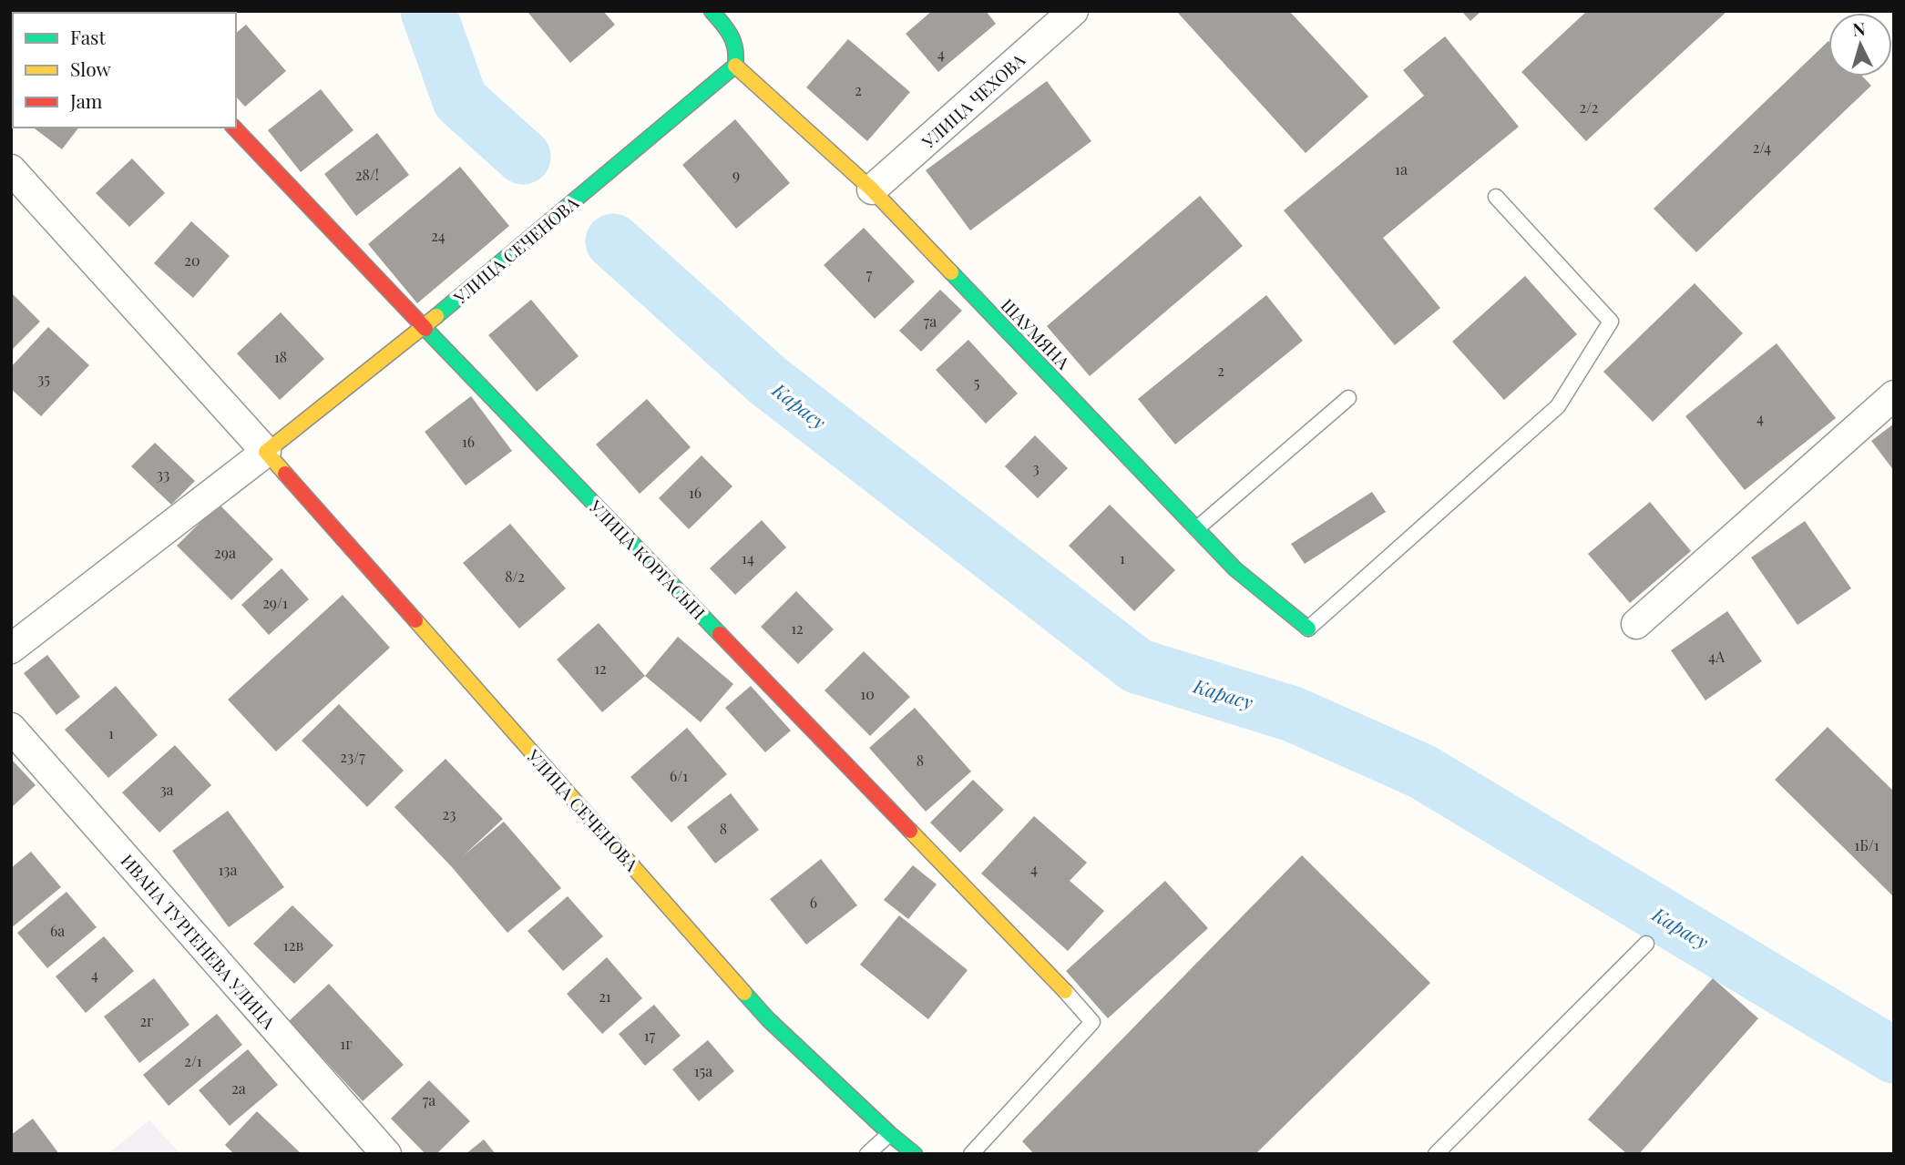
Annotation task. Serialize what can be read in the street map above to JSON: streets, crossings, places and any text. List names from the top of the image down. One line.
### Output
{"streets":{"street":["УЛИЦА ЧЕХОВА","УЛИЦА СЕЧЕНОВА","ШАУМЯНА","УЛИЦА КОРГАСЫН","ИВАНА ТУРГЕНЕВА УЛИЦА"]},"crossings":[["УЛИЦА ЧЕХОВА","ШАУМЯНА"],["УЛИЦА СЕЧЕНОВА","ШАУМЯНА"],["УЛИЦА СЕЧЕНОВА","УЛИЦА КОРГАСЫН"]],"water":["Карасу"],"house_numbers":["4","2","2/2","2/4","1а","28/!","9","24","20","7","7а","18","2","35","5","4","16","3","33","16","29а","14","1","8/2","29/1","12","4А","12","10","1","23/7","8","6/1","3а","23","8","1Б/1","4","13а","6","6а","12в","4","21","2г","17","1г","2/1","15а","2а","7а"],"legend":["Fast","Slow","Jam"],"north":"top"}
